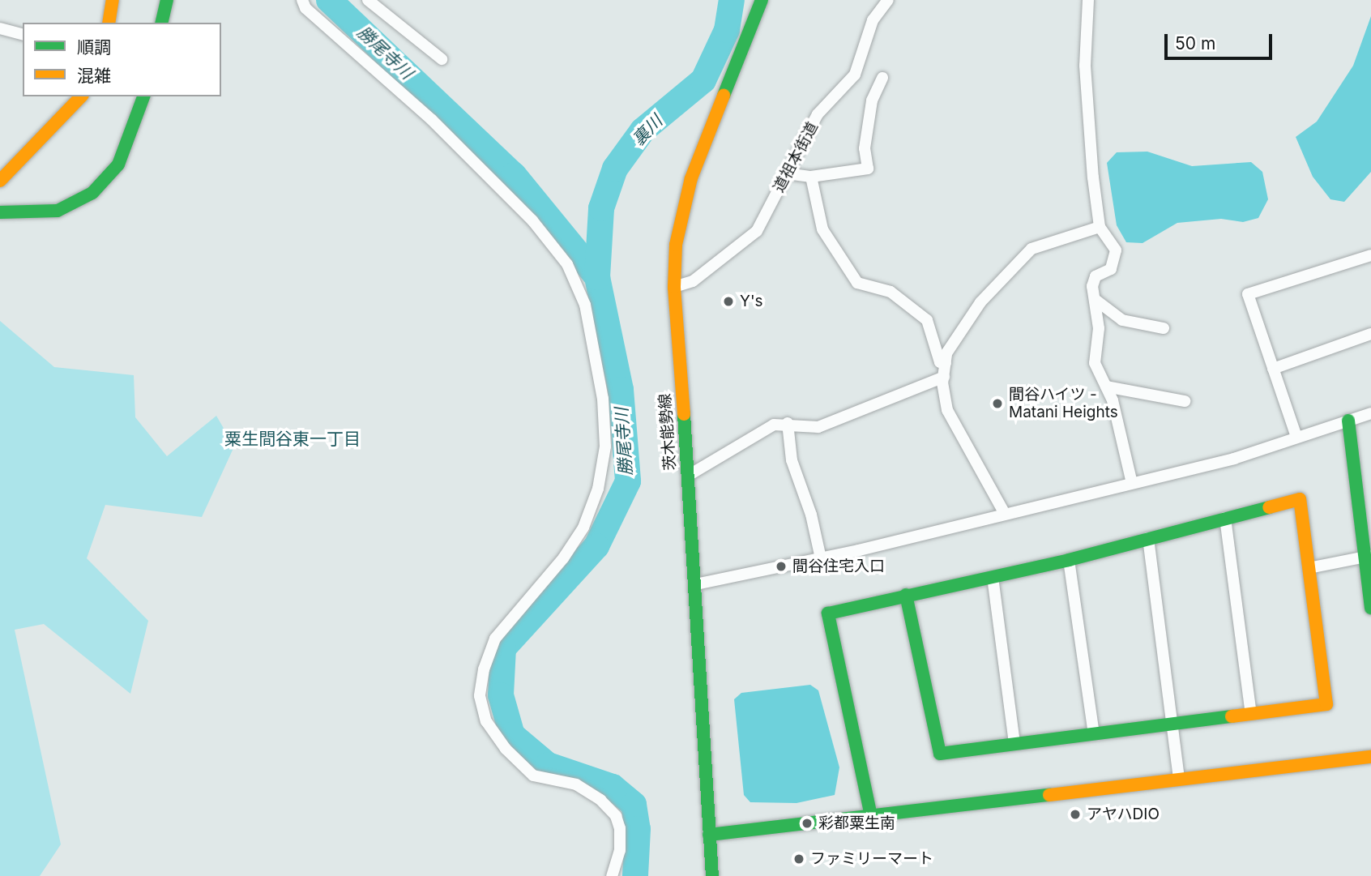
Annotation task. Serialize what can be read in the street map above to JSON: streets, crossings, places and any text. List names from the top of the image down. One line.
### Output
{"streets":{"street":["道祖本街道","茨木能勢線"]},"crossings":[["道祖本街道","茨木能勢線"]],"districts":["粟生間谷東一丁目"],"water":["勝尾寺川","裏川"],"places":["Y's","間谷ハイツ - Matani Heights","間谷住宅入口","アヤハDIO","彩都粟生南","ファミリーマート"],"legend":["順調","混雑"],"scale_bar":"50 m"}
